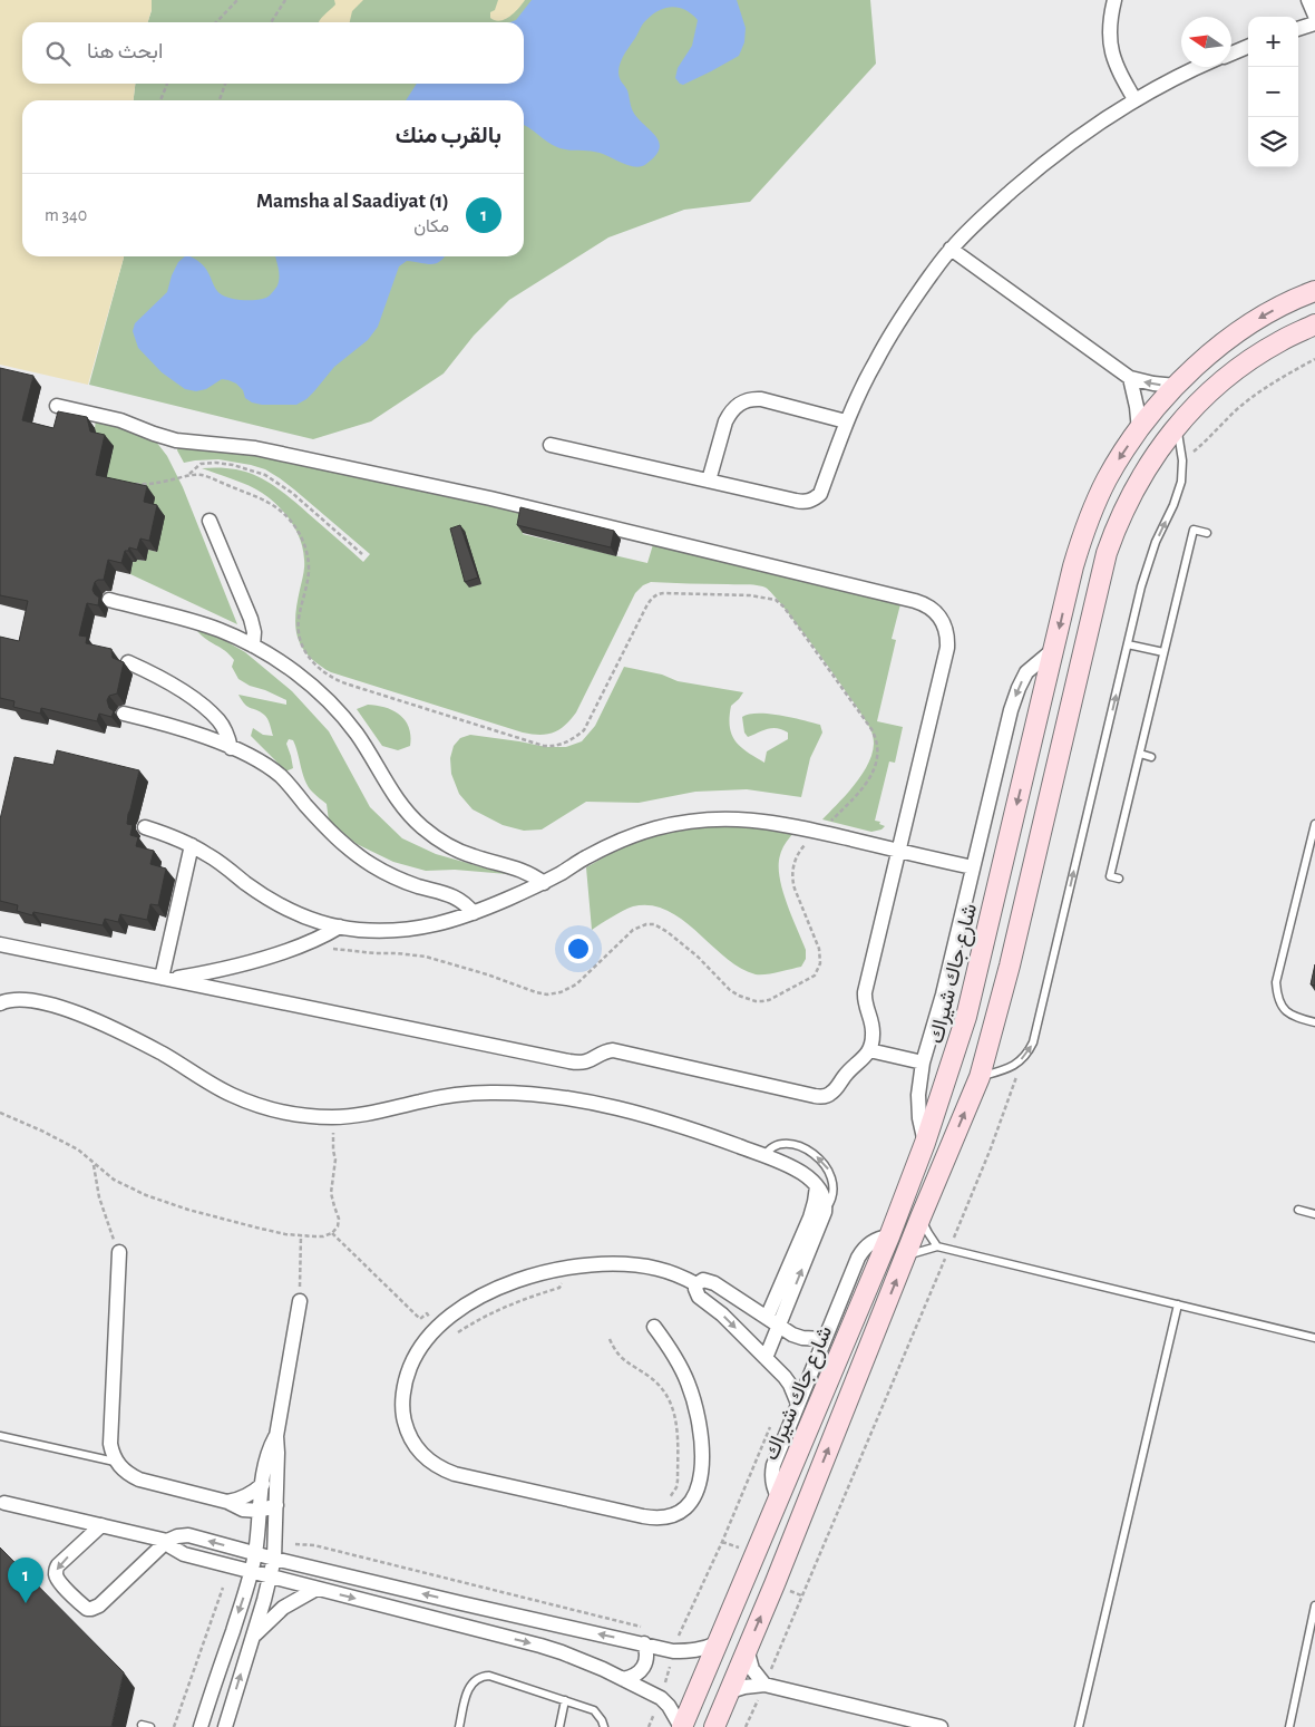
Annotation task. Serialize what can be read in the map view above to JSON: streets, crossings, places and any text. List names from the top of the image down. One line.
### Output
{"streets":{"street":["شارع جاك شيراك"]},"north":"left","page":{"map_buttons":["+","−"],"search":"ابحث هنا","heading":"بالقرب منك","list":[{"mark":"1","name":"Mamsha al Saadiyat (1)","note":"مكان","value":"340 m"}],"pins":"1"}}
